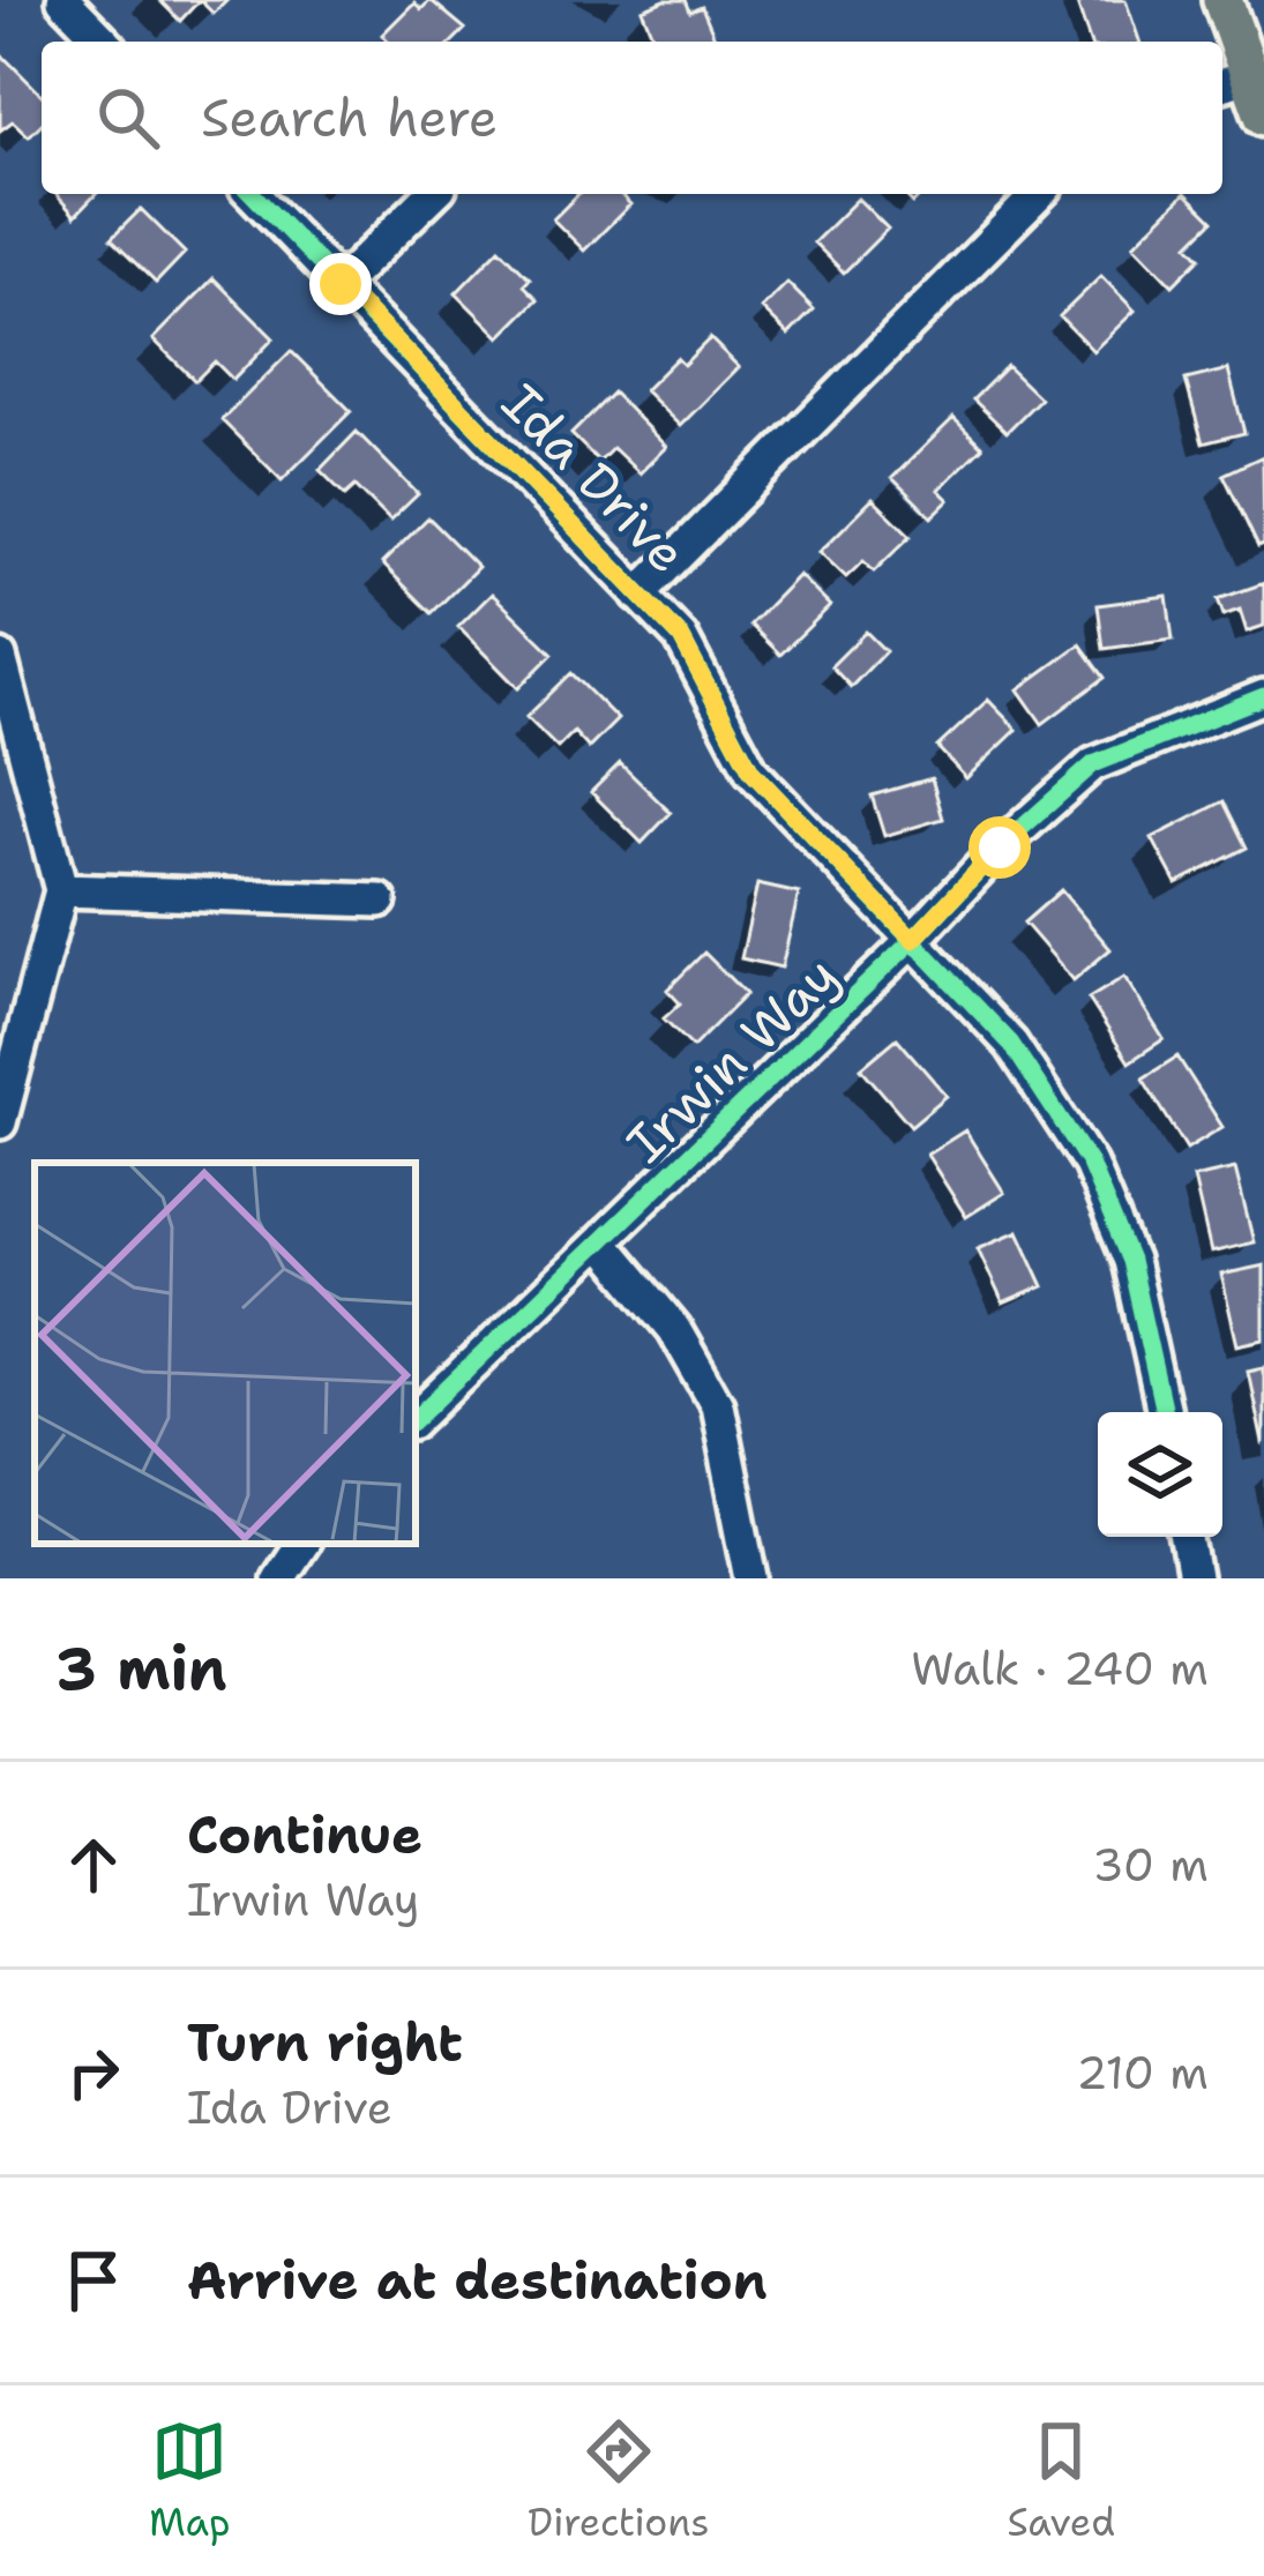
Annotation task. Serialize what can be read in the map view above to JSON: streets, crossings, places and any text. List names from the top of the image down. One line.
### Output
{"streets":{"street":["Ida Drive","Irwin Way"]},"crossings":[["Ida Drive","Irwin Way"]],"page":{"search":"Search here","heading":["3 min","Walk · 240 m"],"list":[["Continue","Irwin Way","30 m"],["Turn right","Ida Drive","210 m"],"Arrive at destination"],"nav":["Map","Directions","Saved"]}}
